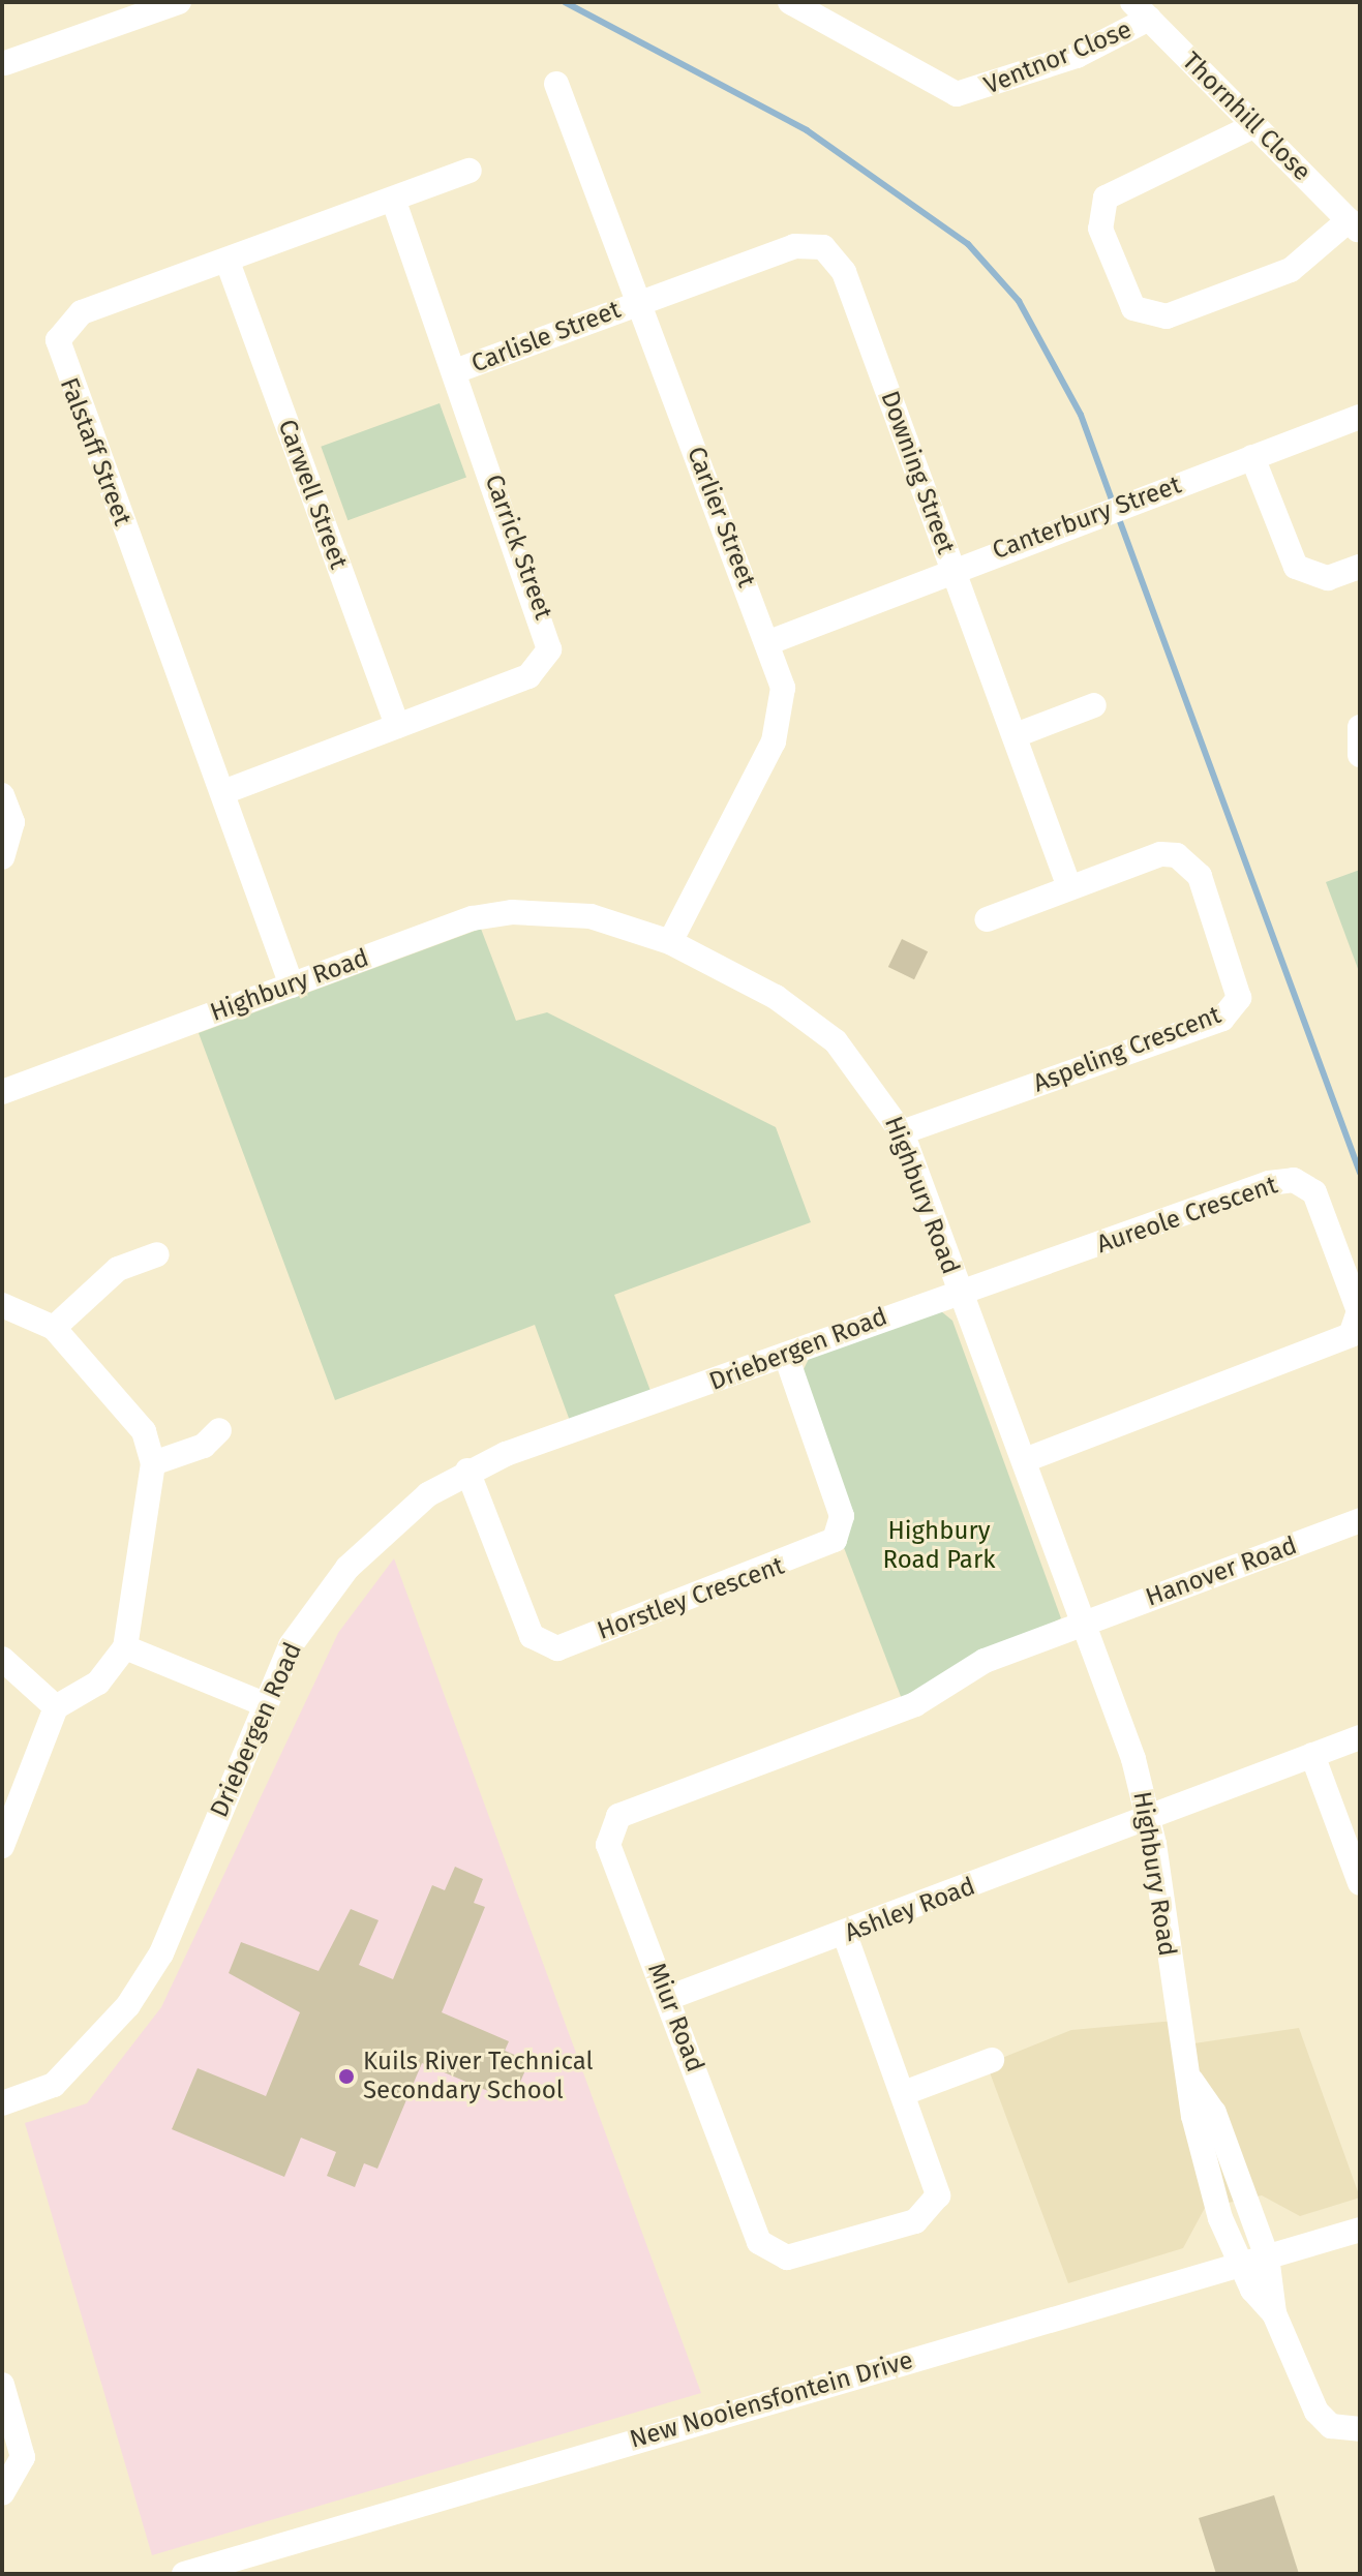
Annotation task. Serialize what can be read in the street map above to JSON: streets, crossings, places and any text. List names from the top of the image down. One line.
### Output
{"streets":{"street":["Ventnor Close","Thornhill Close","Carlisle Street","Falstaff Street","Downing Street","Carwell Street","Carlier Street","Canterbury Street","Carrick Street","Highbury Road","Aspeling Crescent","Aureole Crescent","Driebergen Road","Hanover Road","Horstley Crescent","Ashley Road","Miur Road","New Nooiensfontein Drive"]},"crossings":[["Ventnor Close","Thornhill Close"],["Carlisle Street","Downing Street"],["Carlisle Street","Carlier Street"],["Carlisle Street","Carrick Street"],["Falstaff Street","Carwell Street"],["Falstaff Street","Carrick Street"],["Falstaff Street","Highbury Road"],["Downing Street","Carlier Street"],["Downing Street","Canterbury Street"],["Downing Street","Aspeling Crescent"],["Carwell Street","Carrick Street"],["Carlier Street","Canterbury Street"],["Carlier Street","Highbury Road"],["Highbury Road","Aspeling Crescent"],["Highbury Road","Aureole Crescent"],["Highbury Road","Driebergen Road"],["Highbury Road","Hanover Road"],["Highbury Road","Ashley Road"],["Highbury Road","Miur Road"],["Highbury Road","New Nooiensfontein Drive"],["Aureole Crescent","Driebergen Road"],["Driebergen Road","Horstley Crescent"],["Hanover Road","Miur Road"],["Ashley Road","Miur Road"]],"parks":["Highbury Road Park"],"places":["Kuils River Technical Secondary School"]}
